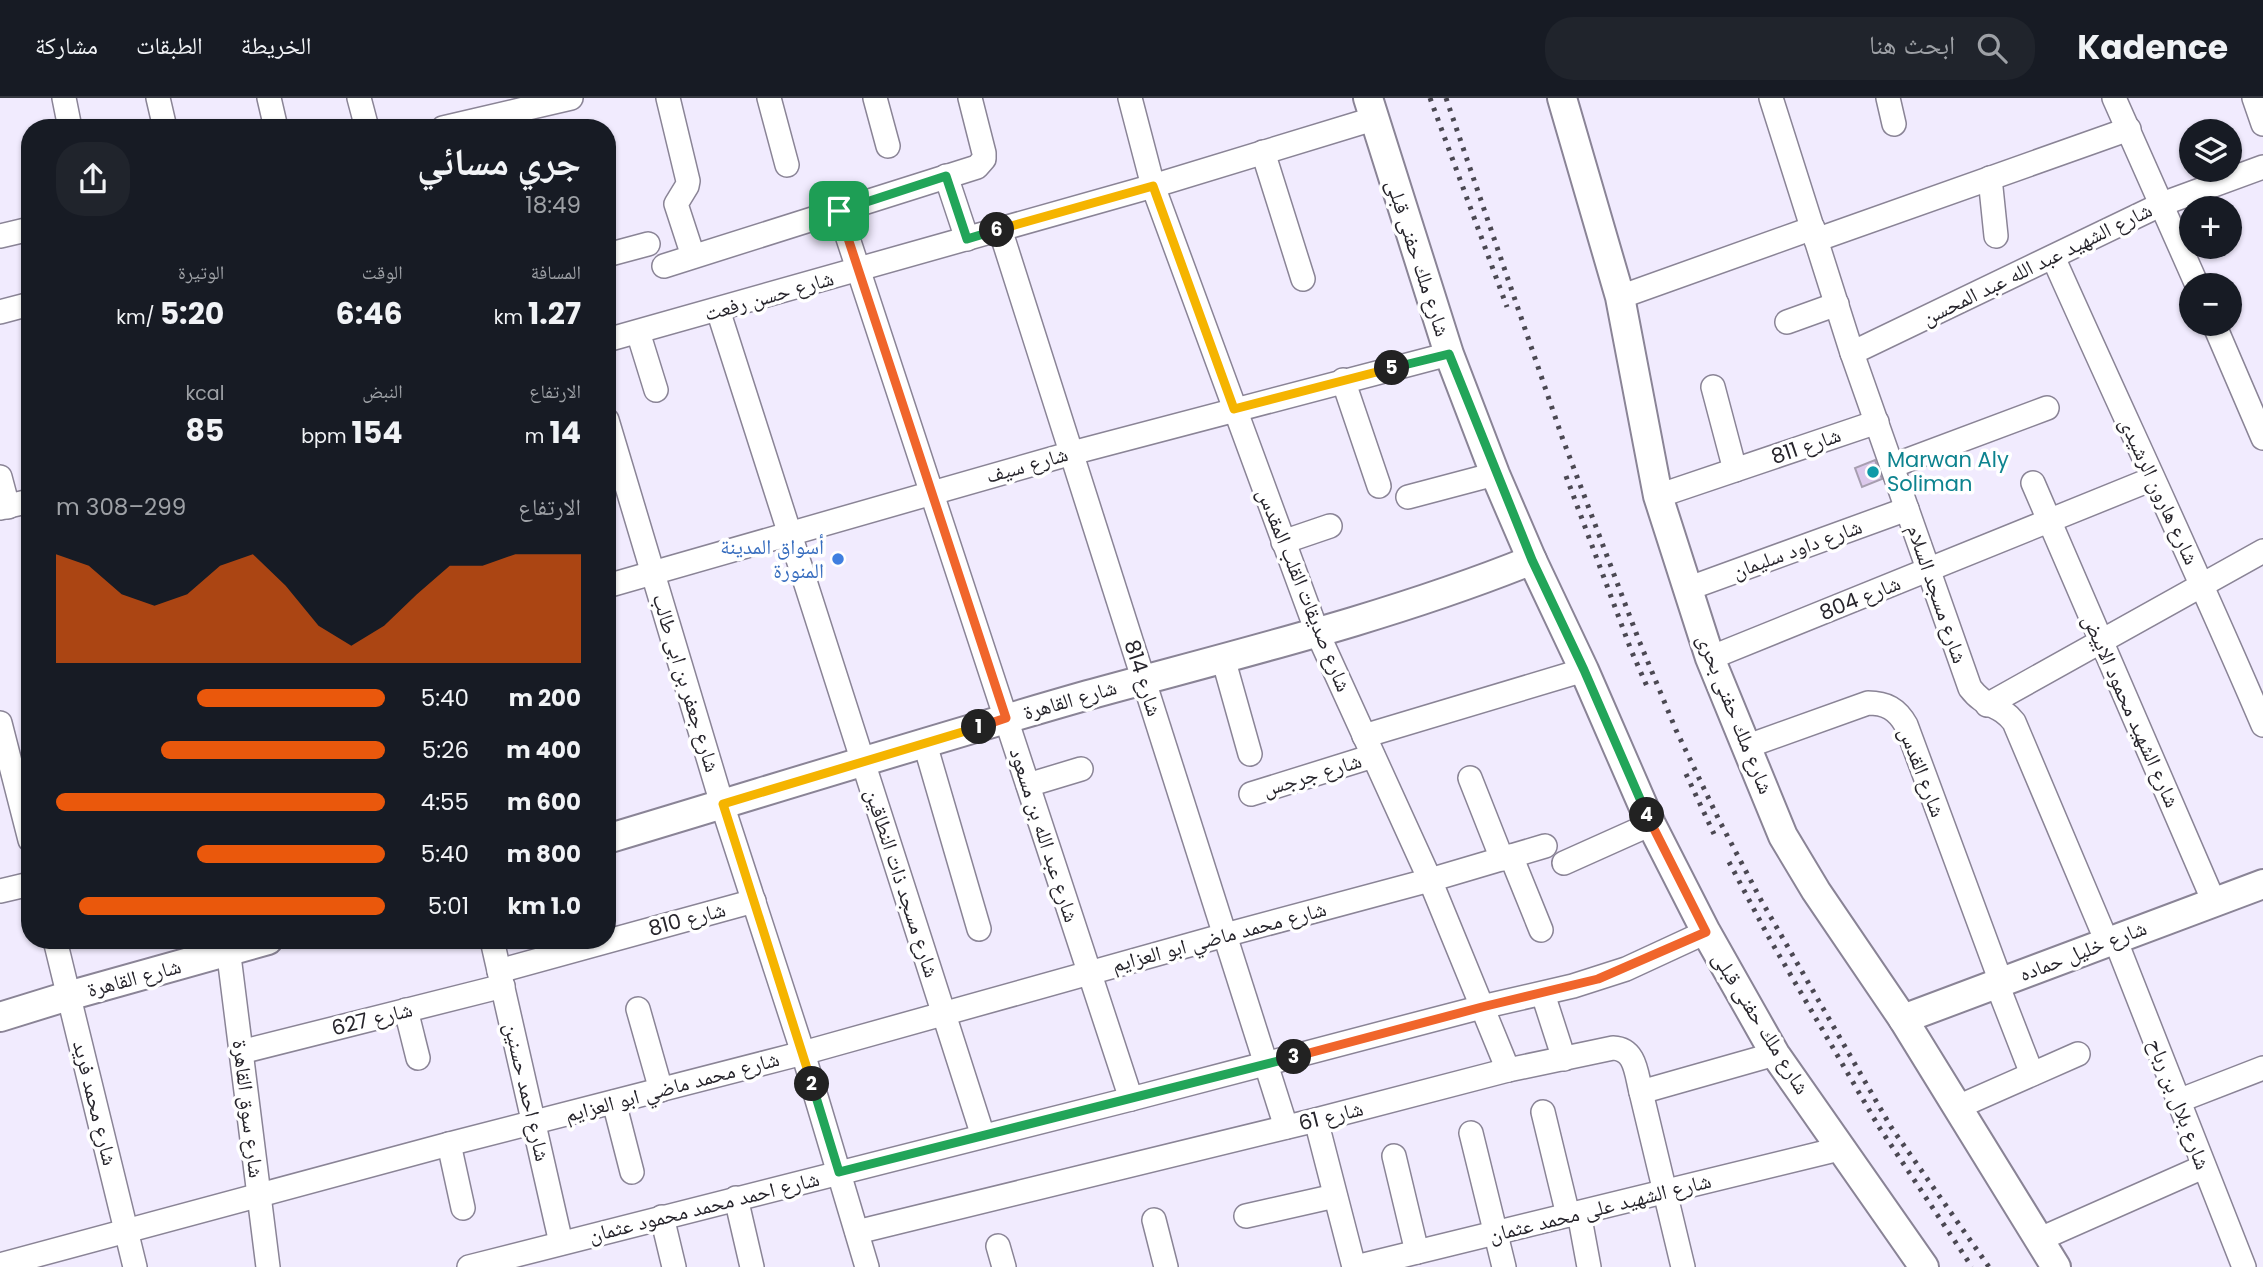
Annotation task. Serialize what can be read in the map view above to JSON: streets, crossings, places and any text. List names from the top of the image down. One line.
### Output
{"streets":{"street":["شارع ملك حفنى قبلى","شارع الشهيد عبد الله عبد المحسن","شارع حسن رفعت","شارع 811","شارع سيف","شارع هارون الرشيدى","شارع داود سليمان","شارع صديقات القلب المقدس","شارع مسجد السلام","شارع 804","شارع 814","شارع جعفر بن ابى طالب","شارع القاهرة","شارع الشهيد محمود الابيض","شارع ملك حفنى بحرى","شارع القدس","شارع جرجس","شارع عبد الله بن مسعود","شارع مسجد ذات النطاقين","شارع 810","شارع محمد ماضي ابو العزايم","شارع خليل حماده","شارع 627","شارع احمد حسنين","شارع محمد فريد","شارع بلال بن رباح","شارع سوق القاهرة","شارع 61","شارع احمد محمد محمود عثمان","شارع الشهيد على محمد عثمان"]},"crossings":[["شارع ملك حفنى قبلى","شارع حسن رفعت"],["شارع ملك حفنى قبلى","شارع سيف"],["شارع ملك حفنى قبلى","شارع القاهرة"],["شارع ملك حفنى قبلى","شارع جرجس"],["شارع ملك حفنى قبلى","شارع احمد محمد محمود عثمان"],["شارع ملك حفنى قبلى","شارع الشهيد على محمد عثمان"],["شارع الشهيد عبد الله عبد المحسن","شارع هارون الرشيدى"],["شارع الشهيد عبد الله عبد المحسن","شارع مسجد السلام"],["شارع حسن رفعت","شارع صديقات القلب المقدس"],["شارع حسن رفعت","شارع 814"],["شارع حسن رفعت","شارع عبد الله بن مسعود"],["شارع حسن رفعت","شارع مسجد ذات النطاقين"],["شارع 811","شارع مسجد السلام"],["شارع 811","شارع ملك حفنى بحرى"],["شارع سيف","شارع صديقات القلب المقدس"],["شارع سيف","شارع 814"],["شارع سيف","شارع جعفر بن ابى طالب"],["شارع سيف","شارع عبد الله بن مسعود"],["شارع سيف","شارع مسجد ذات النطاقين"],["شارع هارون الرشيدى","شارع 804"],["شارع داود سليمان","شارع مسجد السلام"],["شارع داود سليمان","شارع ملك حفنى بحرى"],["شارع صديقات القلب المقدس","شارع القاهرة"],["شارع صديقات القلب المقدس","شارع جرجس"],["شارع صديقات القلب المقدس","شارع محمد ماضي ابو العزايم"],["شارع صديقات القلب المقدس","شارع 61"],["شارع صديقات القلب المقدس","شارع احمد محمد محمود عثمان"],["شارع مسجد السلام","شارع 804"],["شارع مسجد السلام","شارع خليل حماده"],["شارع مسجد السلام","شارع بلال بن رباح"],["شارع 804","شارع الشهيد محمود الابيض"],["شارع 804","شارع ملك حفنى بحرى"],["شارع 814","شارع القاهرة"],["شارع 814","شارع محمد ماضي ابو العزايم"],["شارع 814","شارع 61"],["شارع 814","شارع احمد محمد محمود عثمان"],["شارع جعفر بن ابى طالب","شارع القاهرة"],["شارع جعفر بن ابى طالب","شارع 810"],["شارع جعفر بن ابى طالب","شارع محمد ماضي ابو العزايم"],["شارع جعفر بن ابى طالب","شارع 61"],["شارع جعفر بن ابى طالب","شارع احمد محمد محمود عثمان"],["شارع القاهرة","شارع عبد الله بن مسعود"],["شارع القاهرة","شارع مسجد ذات النطاقين"],["شارع القاهرة","شارع محمد فريد"],["شارع الشهيد محمود الابيض","شارع خليل حماده"],["شارع ملك حفنى بحرى","شارع القدس"],["شارع ملك حفنى بحرى","شارع خليل حماده"],["شارع القدس","شارع خليل حماده"],["شارع عبد الله بن مسعود","شارع محمد ماضي ابو العزايم"],["شارع عبد الله بن مسعود","شارع احمد محمد محمود عثمان"],["شارع مسجد ذات النطاقين","شارع محمد ماضي ابو العزايم"],["شارع مسجد ذات النطاقين","شارع احمد محمد محمود عثمان"],["شارع 810","شارع 627"],["شارع 810","شارع احمد حسنين"],["شارع محمد ماضي ابو العزايم","شارع احمد حسنين"],["شارع محمد ماضي ابو العزايم","شارع محمد فريد"],["شارع محمد ماضي ابو العزايم","شارع سوق القاهرة"],["شارع خليل حماده","شارع بلال بن رباح"],["شارع 627","شارع احمد حسنين"],["شارع 627","شارع سوق القاهرة"],["شارع احمد حسنين","شارع احمد محمد محمود عثمان"],["شارع 61","شارع الشهيد على محمد عثمان"]],"places":["Marwan Aly Soliman","أسواق المدينة المنورة"],"page":{"header":"Kadence","search":"ابحث هنا","nav":["الخريطة","الطبقات","مشاركة"],"map_buttons":["+","−"],"heading":["جري مسائي","18:49"],"pins":["6","5","1","4","3","2"],"stats":[["المسافة","1.27 km"],["الوقت","6:46"],["الوتيرة","5:20 /km"],["الارتفاع","14 m"],["النبض","154 bpm"],["kcal","85"]],"chart":["الارتفاع","299–308 m"],"list":[{"name":"200 m","note":"5:40"},{"name":"400 m","note":"5:26"},{"name":"600 m","note":"4:55"},{"name":"800 m","note":"5:40"},{"name":"1.0 km","note":"5:01"}]}}
